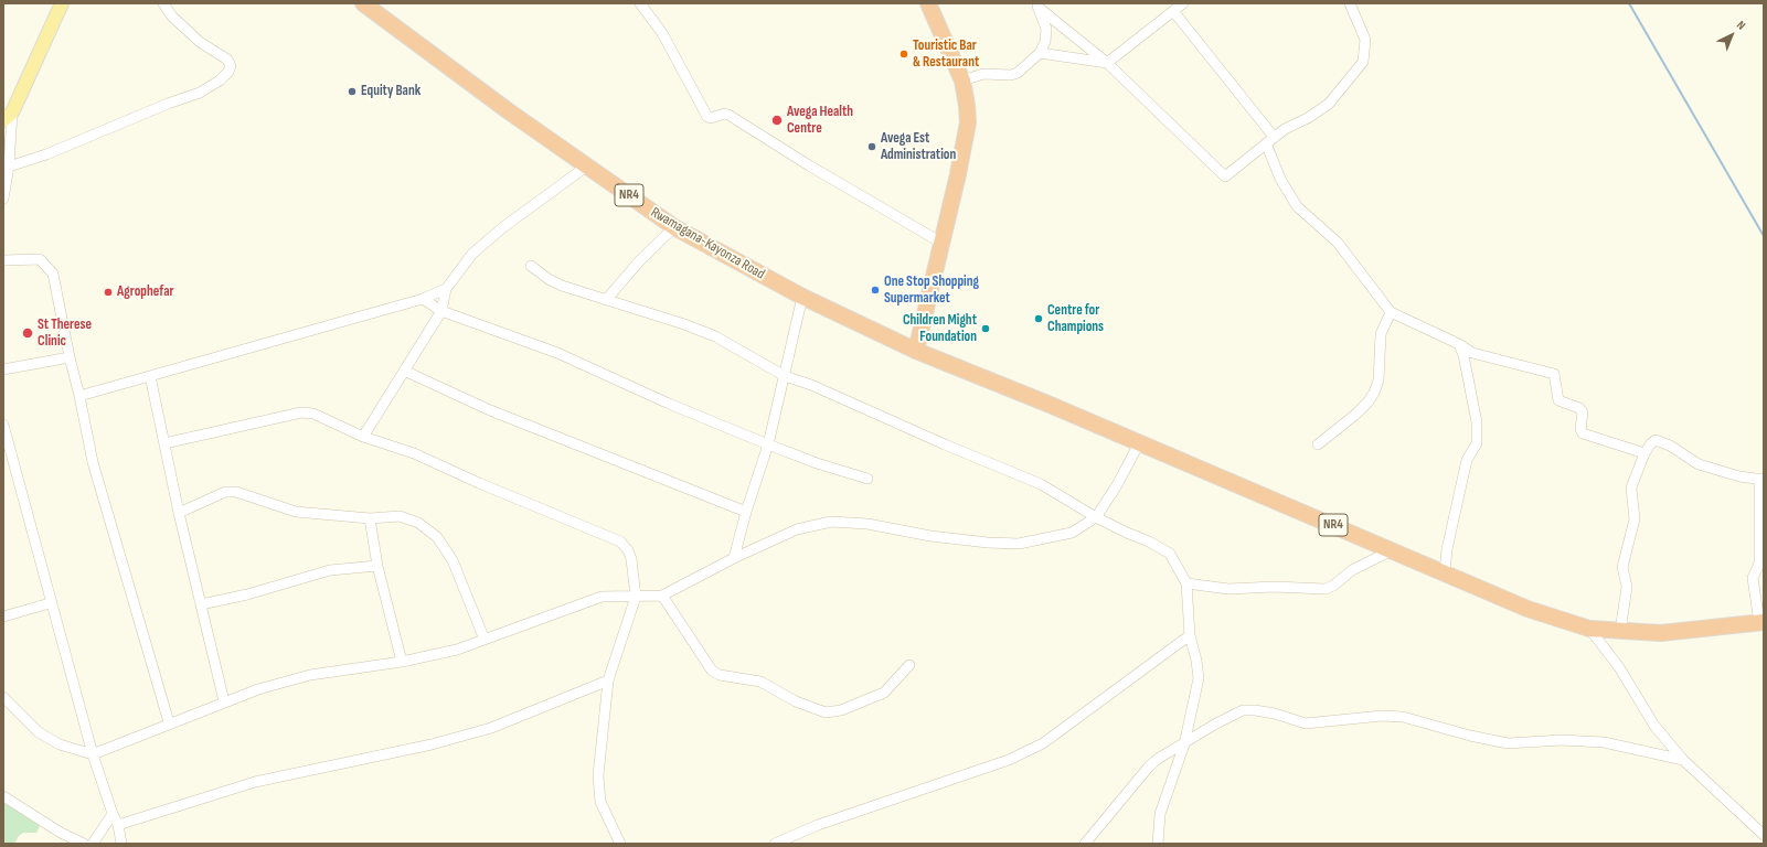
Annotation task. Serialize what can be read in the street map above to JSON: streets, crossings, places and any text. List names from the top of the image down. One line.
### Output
{"streets":{"highway":["NR4","Rwamagana-Kayonza Road"]},"crossings":[["NR4","Rwamagana-Kayonza Road"]],"places":["Touristic Bar & Restaurant","Equity Bank","Avega Health Centre","Avega Est Administration","One Stop Shopping Supermarket","Agrophefar","Centre for Champions","Children Might Foundation","St Therese Clinic"],"north":"top right"}
